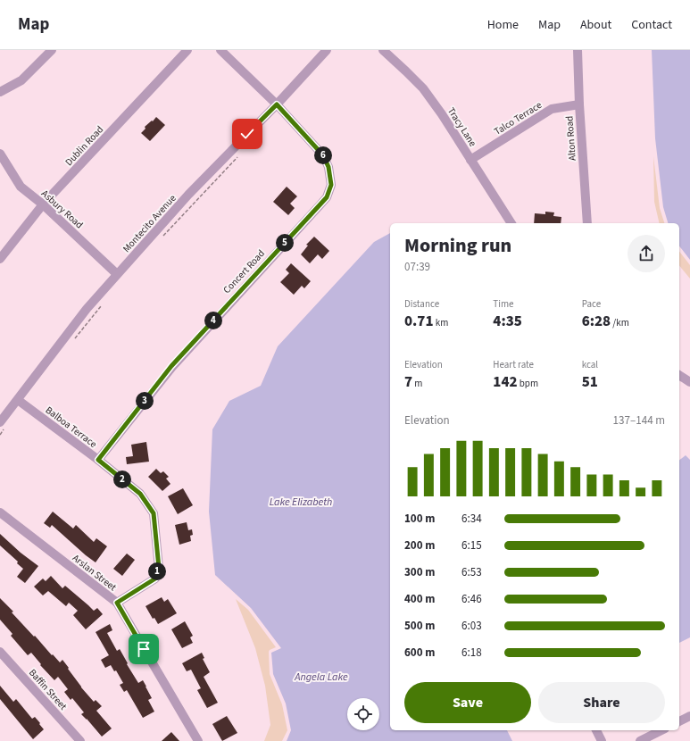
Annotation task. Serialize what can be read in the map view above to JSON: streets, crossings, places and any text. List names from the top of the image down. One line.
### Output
{"streets":{"street":["Talco Terrace","Tracy Lane","Alton Road","Dublin Road","Asbury Road","Montecito Avenue","Concert Road","Balboa Terrace","Arslan Street","Baffin Street"]},"crossings":[["Talco Terrace","Tracy Lane"],["Talco Terrace","Alton Road"],["Dublin Road","Asbury Road"],["Asbury Road","Montecito Avenue"],["Montecito Avenue","Concert Road"],["Montecito Avenue","Balboa Terrace"],["Concert Road","Balboa Terrace"],["Balboa Terrace","Arslan Street"]],"water":["Lake Elizabeth","Angela Lake"],"page":{"header":"Map","nav":["Home","Map","About","Contact"],"pins":["6","5","4","3","2","1"],"heading":["Morning run","07:39"],"stats":[["Distance","0.71 km"],["Time","4:35"],["Pace","6:28 /km"],["Elevation","7 m"],["Heart rate","142 bpm"],["kcal","51"]],"chart":["Elevation","137–144 m"],"list":[{"name":"100 m","note":"6:34"},{"name":"200 m","note":"6:15"},{"name":"300 m","note":"6:53"},{"name":"400 m","note":"6:46"},{"name":"500 m","note":"6:03"},{"name":"600 m","note":"6:18"}],"buttons":["Save","Share"]}}
